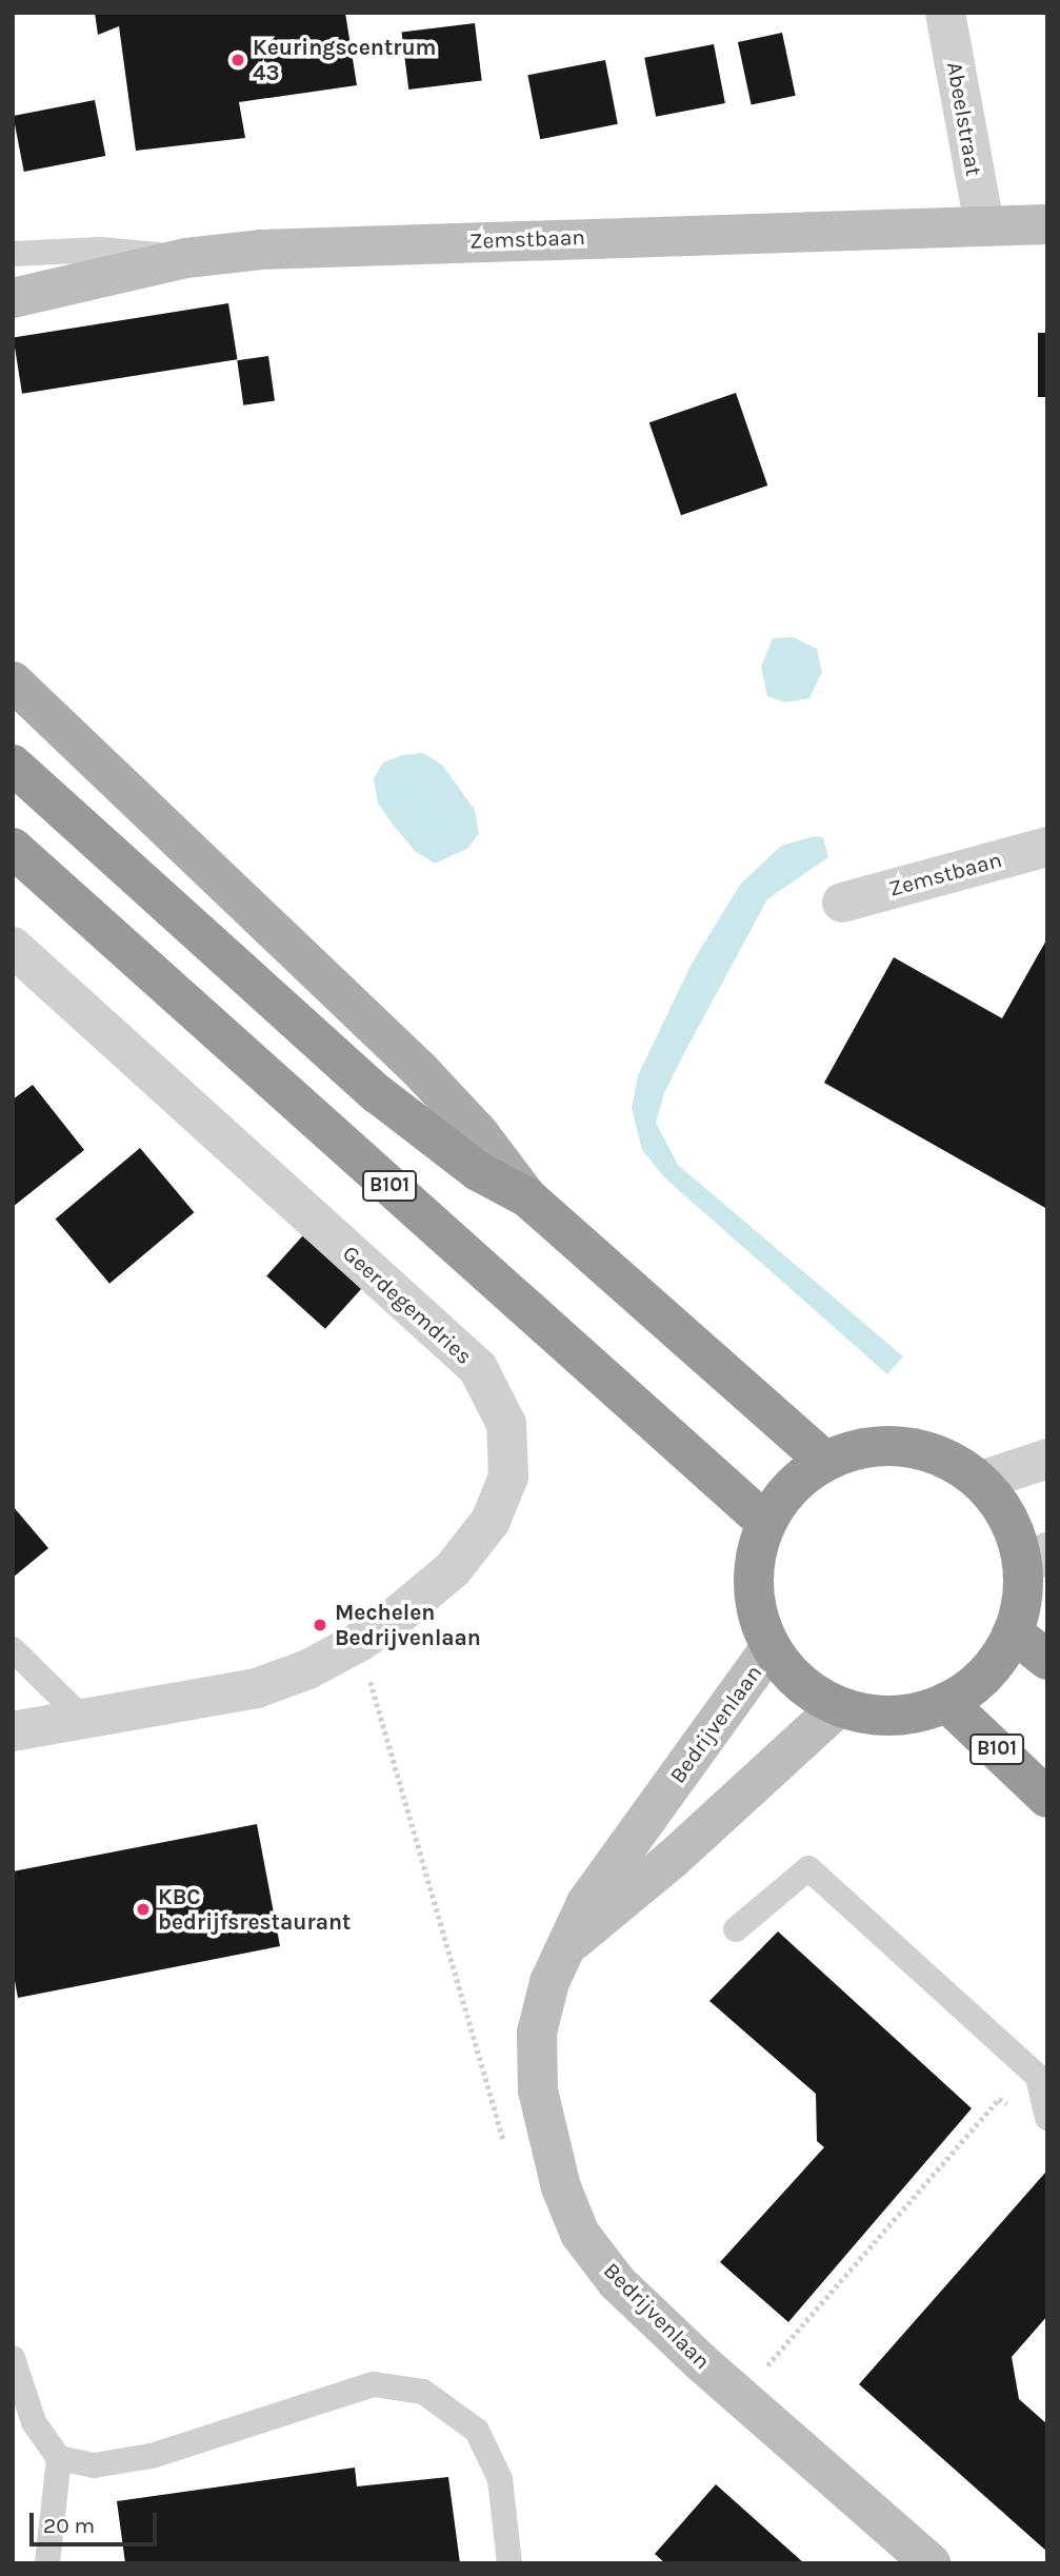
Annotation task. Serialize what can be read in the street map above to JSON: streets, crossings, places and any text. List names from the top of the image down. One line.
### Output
{"streets":{"highway":["B101"],"main road":["Zemstbaan","Bedrijvenlaan"],"street":["Abeelstraat","Geerdegemdries"]},"crossings":[["Abeelstraat","Zemstbaan"]],"places":["Keuringscentrum 43","Mechelen Bedrijvenlaan","KBC bedrijfsrestaurant"],"scale_bar":"20 m"}
